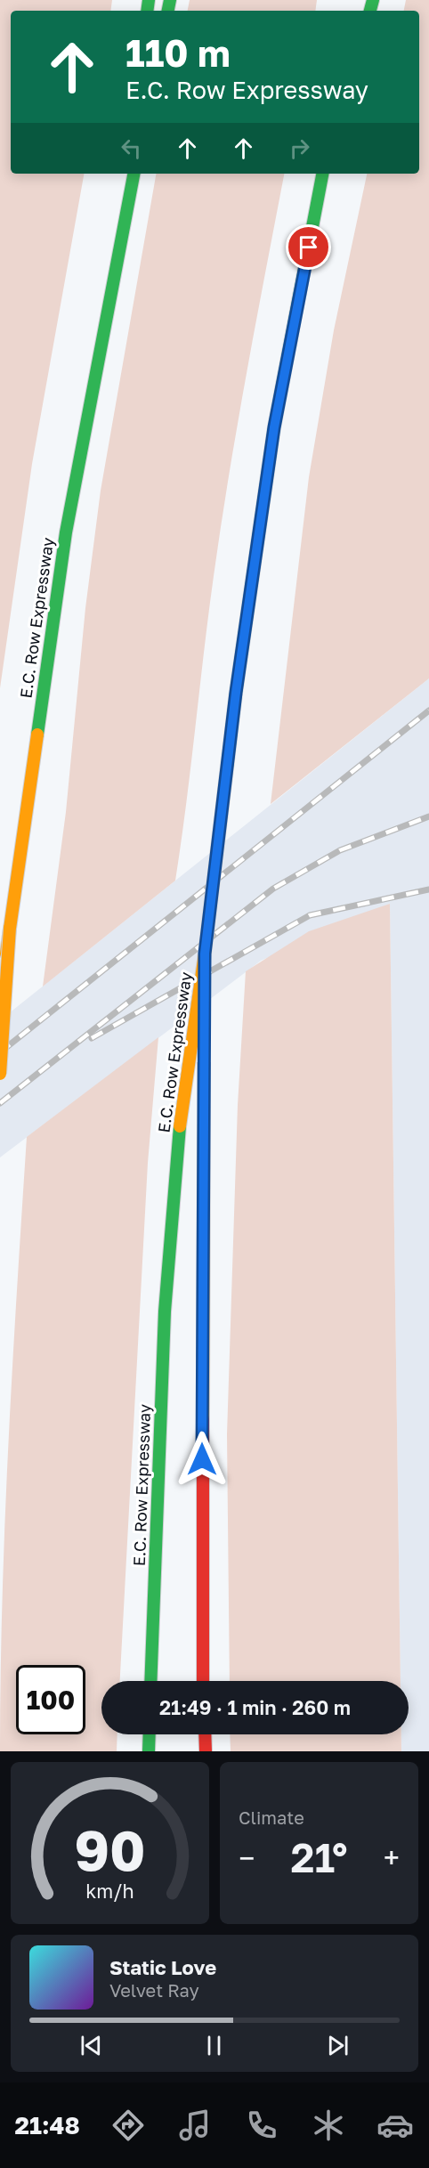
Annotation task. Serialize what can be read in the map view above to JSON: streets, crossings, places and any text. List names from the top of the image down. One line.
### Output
{"streets":{"highway":["E.C. Row Expressway"]},"page":{"turn":["110 m","E.C. Row Expressway"],"limit":"100","trip":"21:49 · 1 min · 260 m","tile":"Climate","heat":["−","21°","+"],"song":["Static Love","Velvet Ray"],"tabs":"21:48","gauge":["90","km/h"]}}
